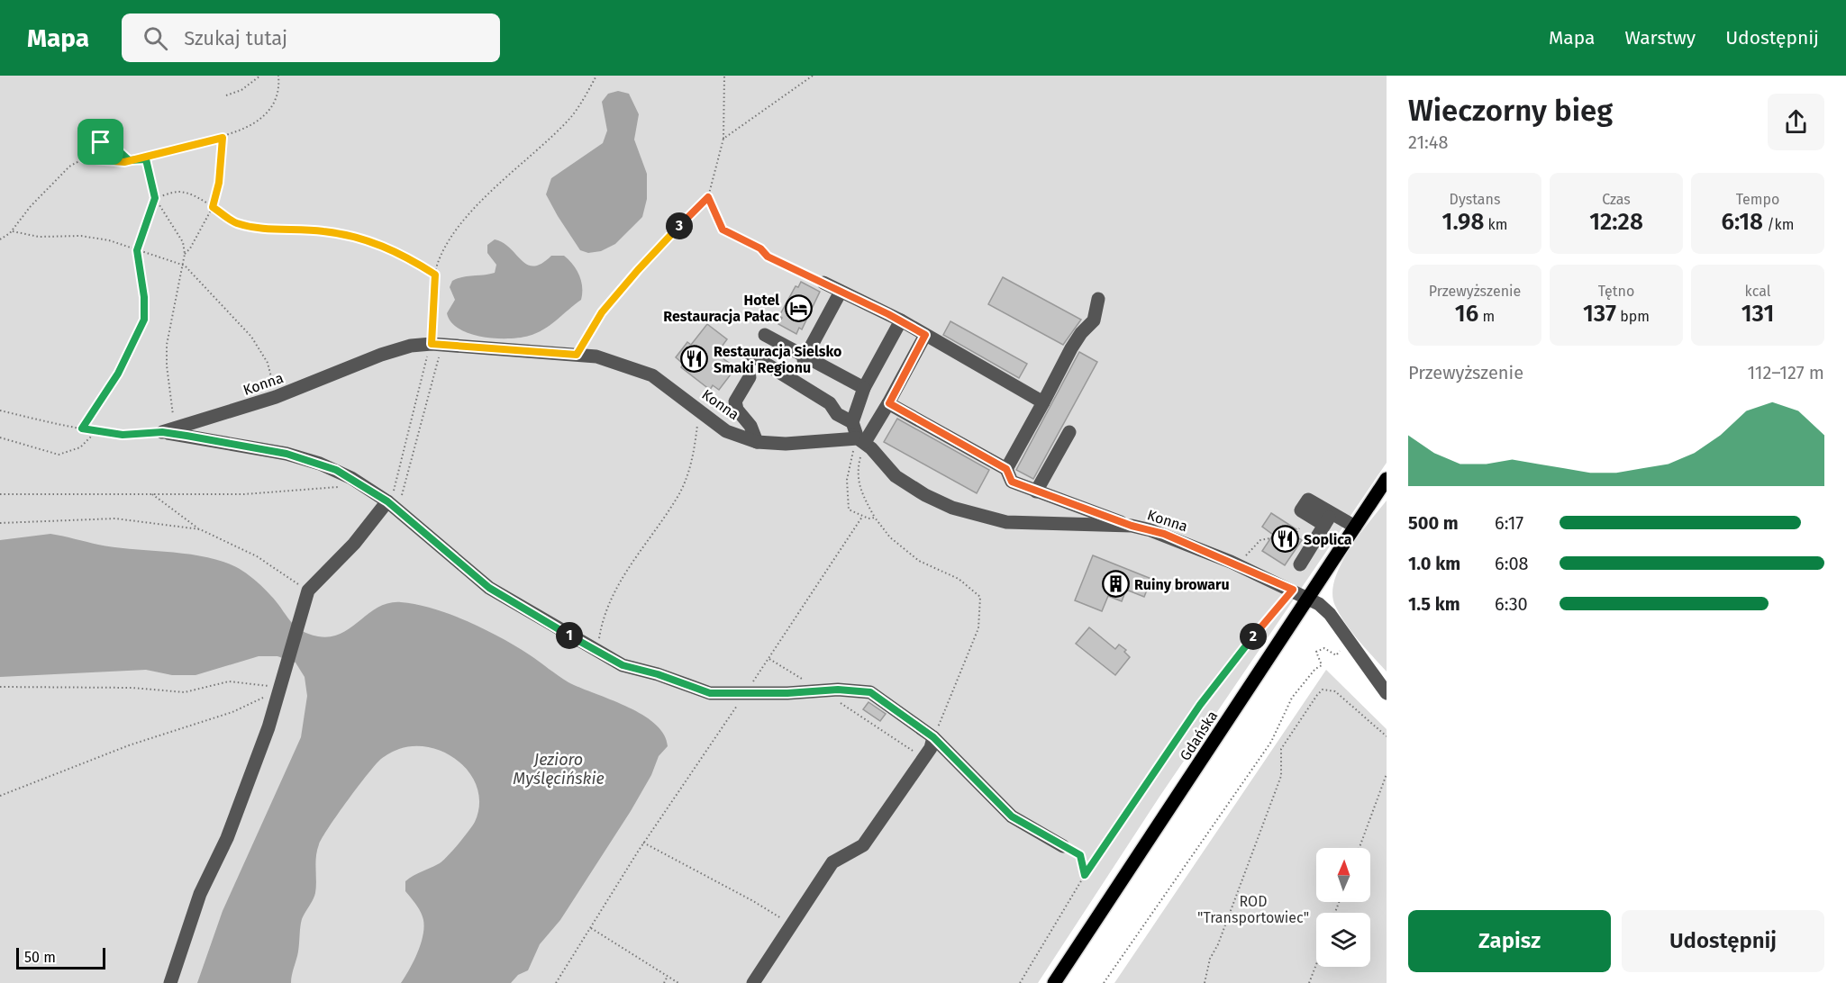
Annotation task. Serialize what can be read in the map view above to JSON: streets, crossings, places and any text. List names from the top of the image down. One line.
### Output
{"streets":{"main road":["Gdańska"],"street":["Konna"]},"crossings":[["Konna","Gdańska"]],"water":["Jezioro Myślęcińskie"],"parks":["ROD \"Transportowiec\""],"places":{"hotel":["Hotel Restauracja Pałac"],"restaurant":["Restauracja Sielsko Smaki Regionu","Soplica"],"building":["Ruiny browaru"]},"scale_bar":"50 m","north":"top","page":{"header":"Mapa","search":"Szukaj tutaj","nav":["Mapa","Warstwy","Udostępnij"],"heading":["Wieczorny bieg","21:48"],"stats":[["Dystans","1.98 km"],["Czas","12:28"],["Tempo","6:18 /km"],["Przewyższenie","16 m"],["Tętno","137 bpm"],["kcal","131"]],"pins":["3","1","2"],"chart":["Przewyższenie","112–127 m"],"list":[{"name":"500 m","note":"6:17"},{"name":"1.0 km","note":"6:08"},{"name":"1.5 km","note":"6:30"}],"buttons":["Zapisz","Udostępnij"],"scale":"50 m"}}
